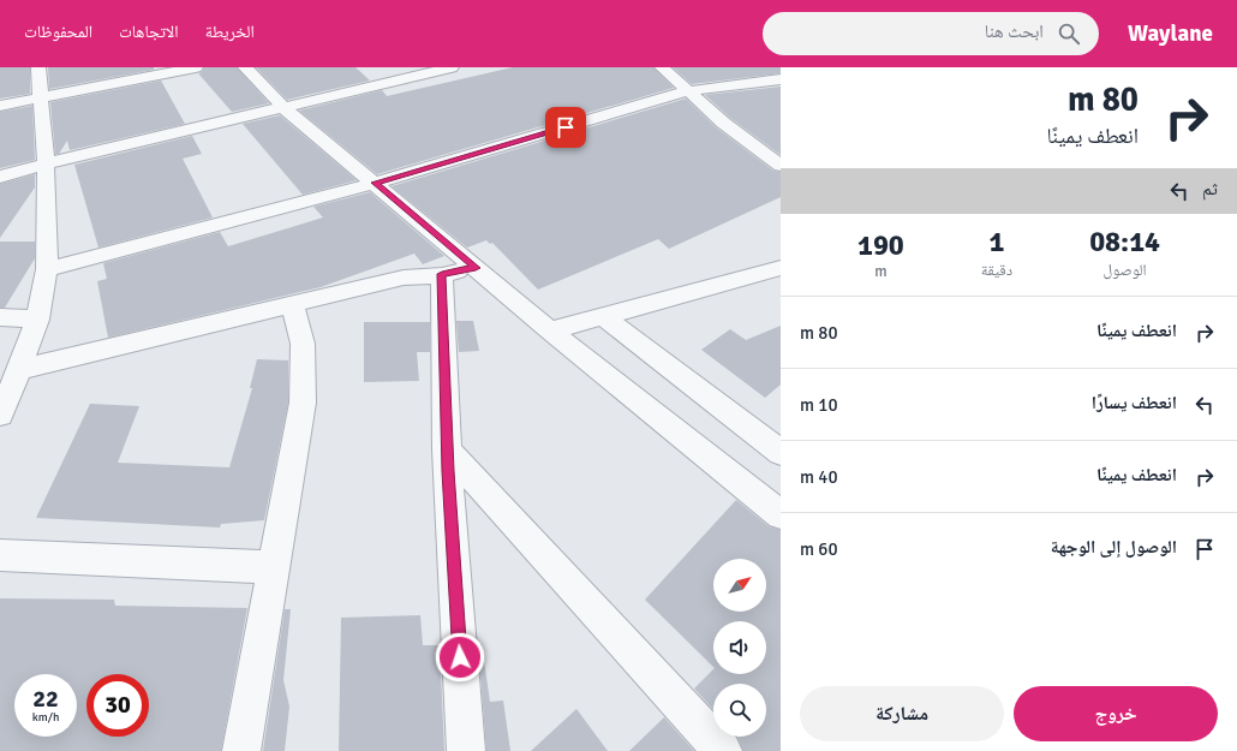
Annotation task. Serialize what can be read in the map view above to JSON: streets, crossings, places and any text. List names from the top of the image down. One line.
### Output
{"north":"top right","page":{"header":"Waylane","search":"ابحث هنا","nav":["الخريطة","الاتجاهات","المحفوظات"],"turn":["80 m","انعطف يمينًا"],"then":"ثم","eta":["08:14","الوصول","1","دقيقة","190","m"],"list":[{"name":"انعطف يمينًا","value":"80 m"},{"name":"انعطف يسارًا","value":"10 m"},{"name":"انعطف يمينًا","value":"40 m"},{"name":"الوصول إلى الوجهة","value":"60 m"}],"speed":"22 km/h","limit":"30","buttons":["خروج","مشاركة"]}}
